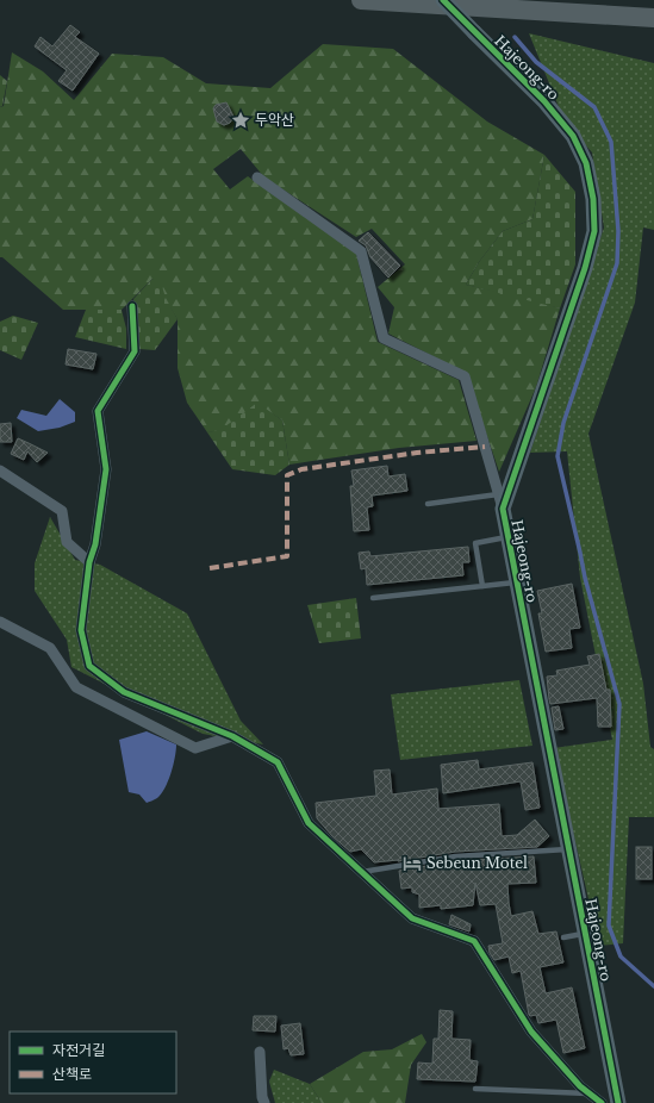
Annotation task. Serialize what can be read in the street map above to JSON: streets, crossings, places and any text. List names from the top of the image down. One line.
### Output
{"streets":{"street":["Hajeong-ro"]},"places":{"place":["두악산"],"hotel":["Sebeun Motel"]},"legend":["자전거길","산책로"]}
